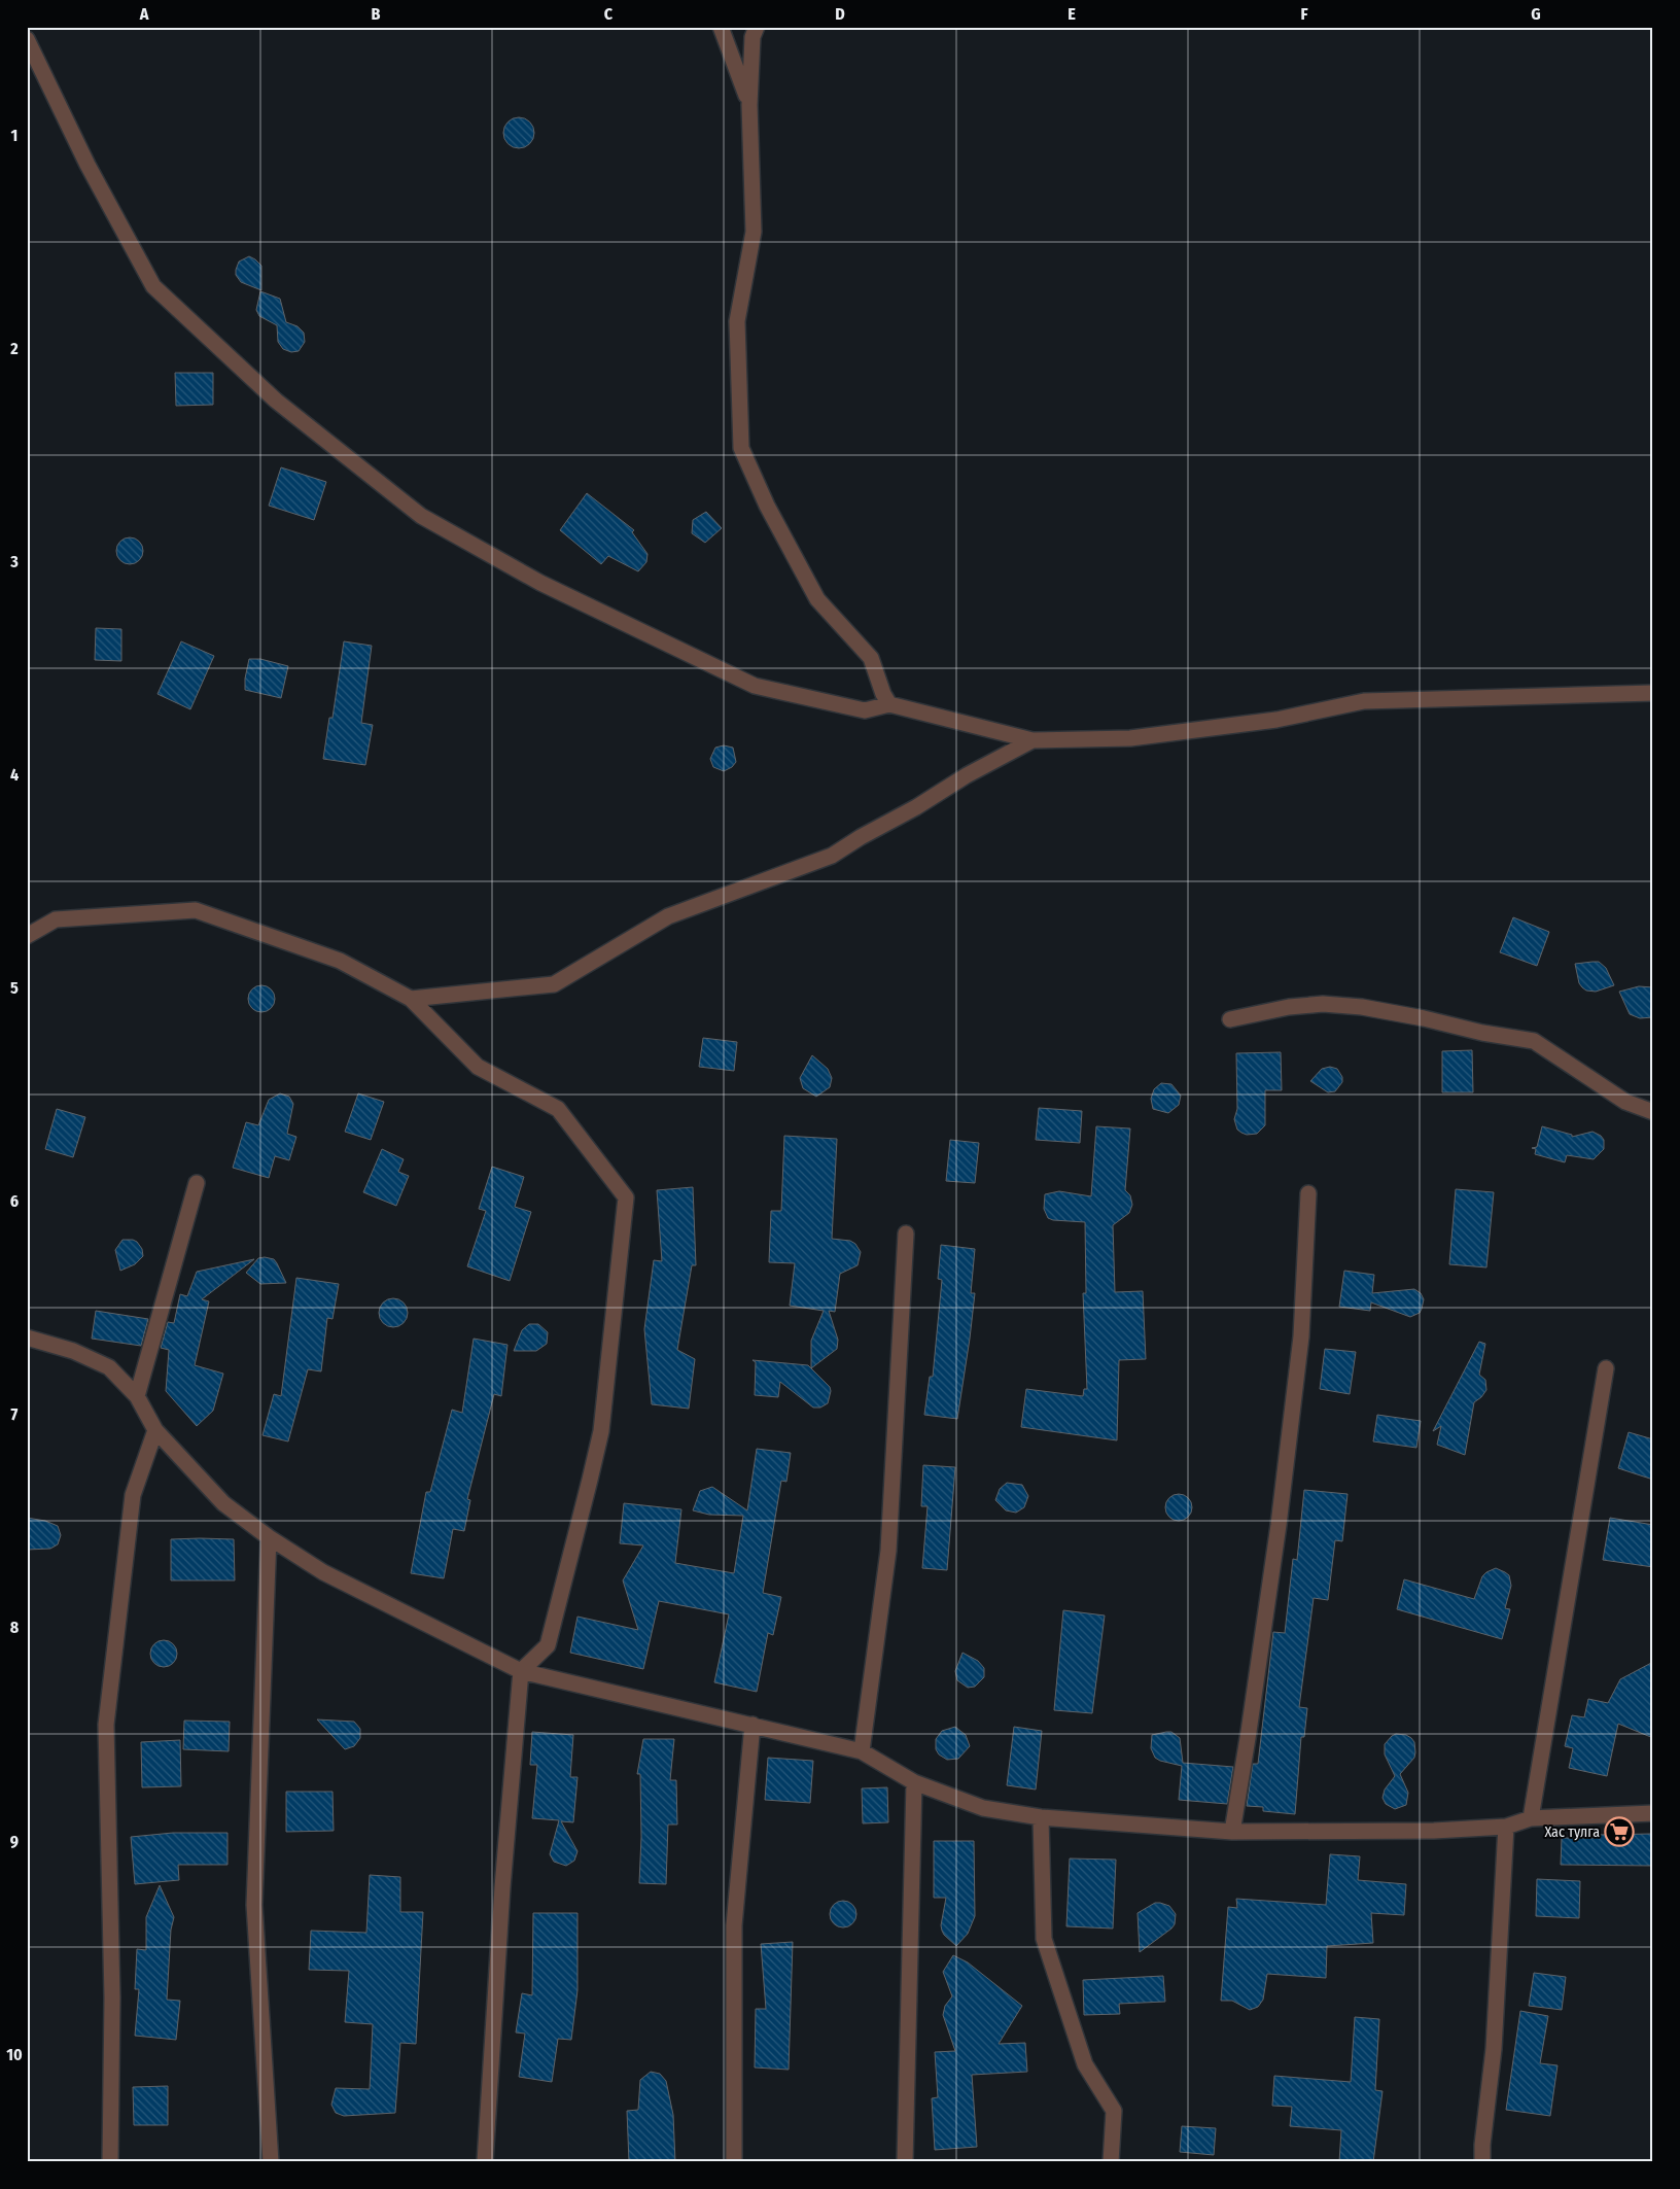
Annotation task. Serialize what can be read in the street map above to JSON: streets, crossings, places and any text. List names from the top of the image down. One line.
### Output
{"places":{"supermarket":["Хас тулга"]},"grid":{"columns":["A","B","C","D","E","F","G"],"rows":["1","2","3","4","5","6","7","8","9","10"]}}
